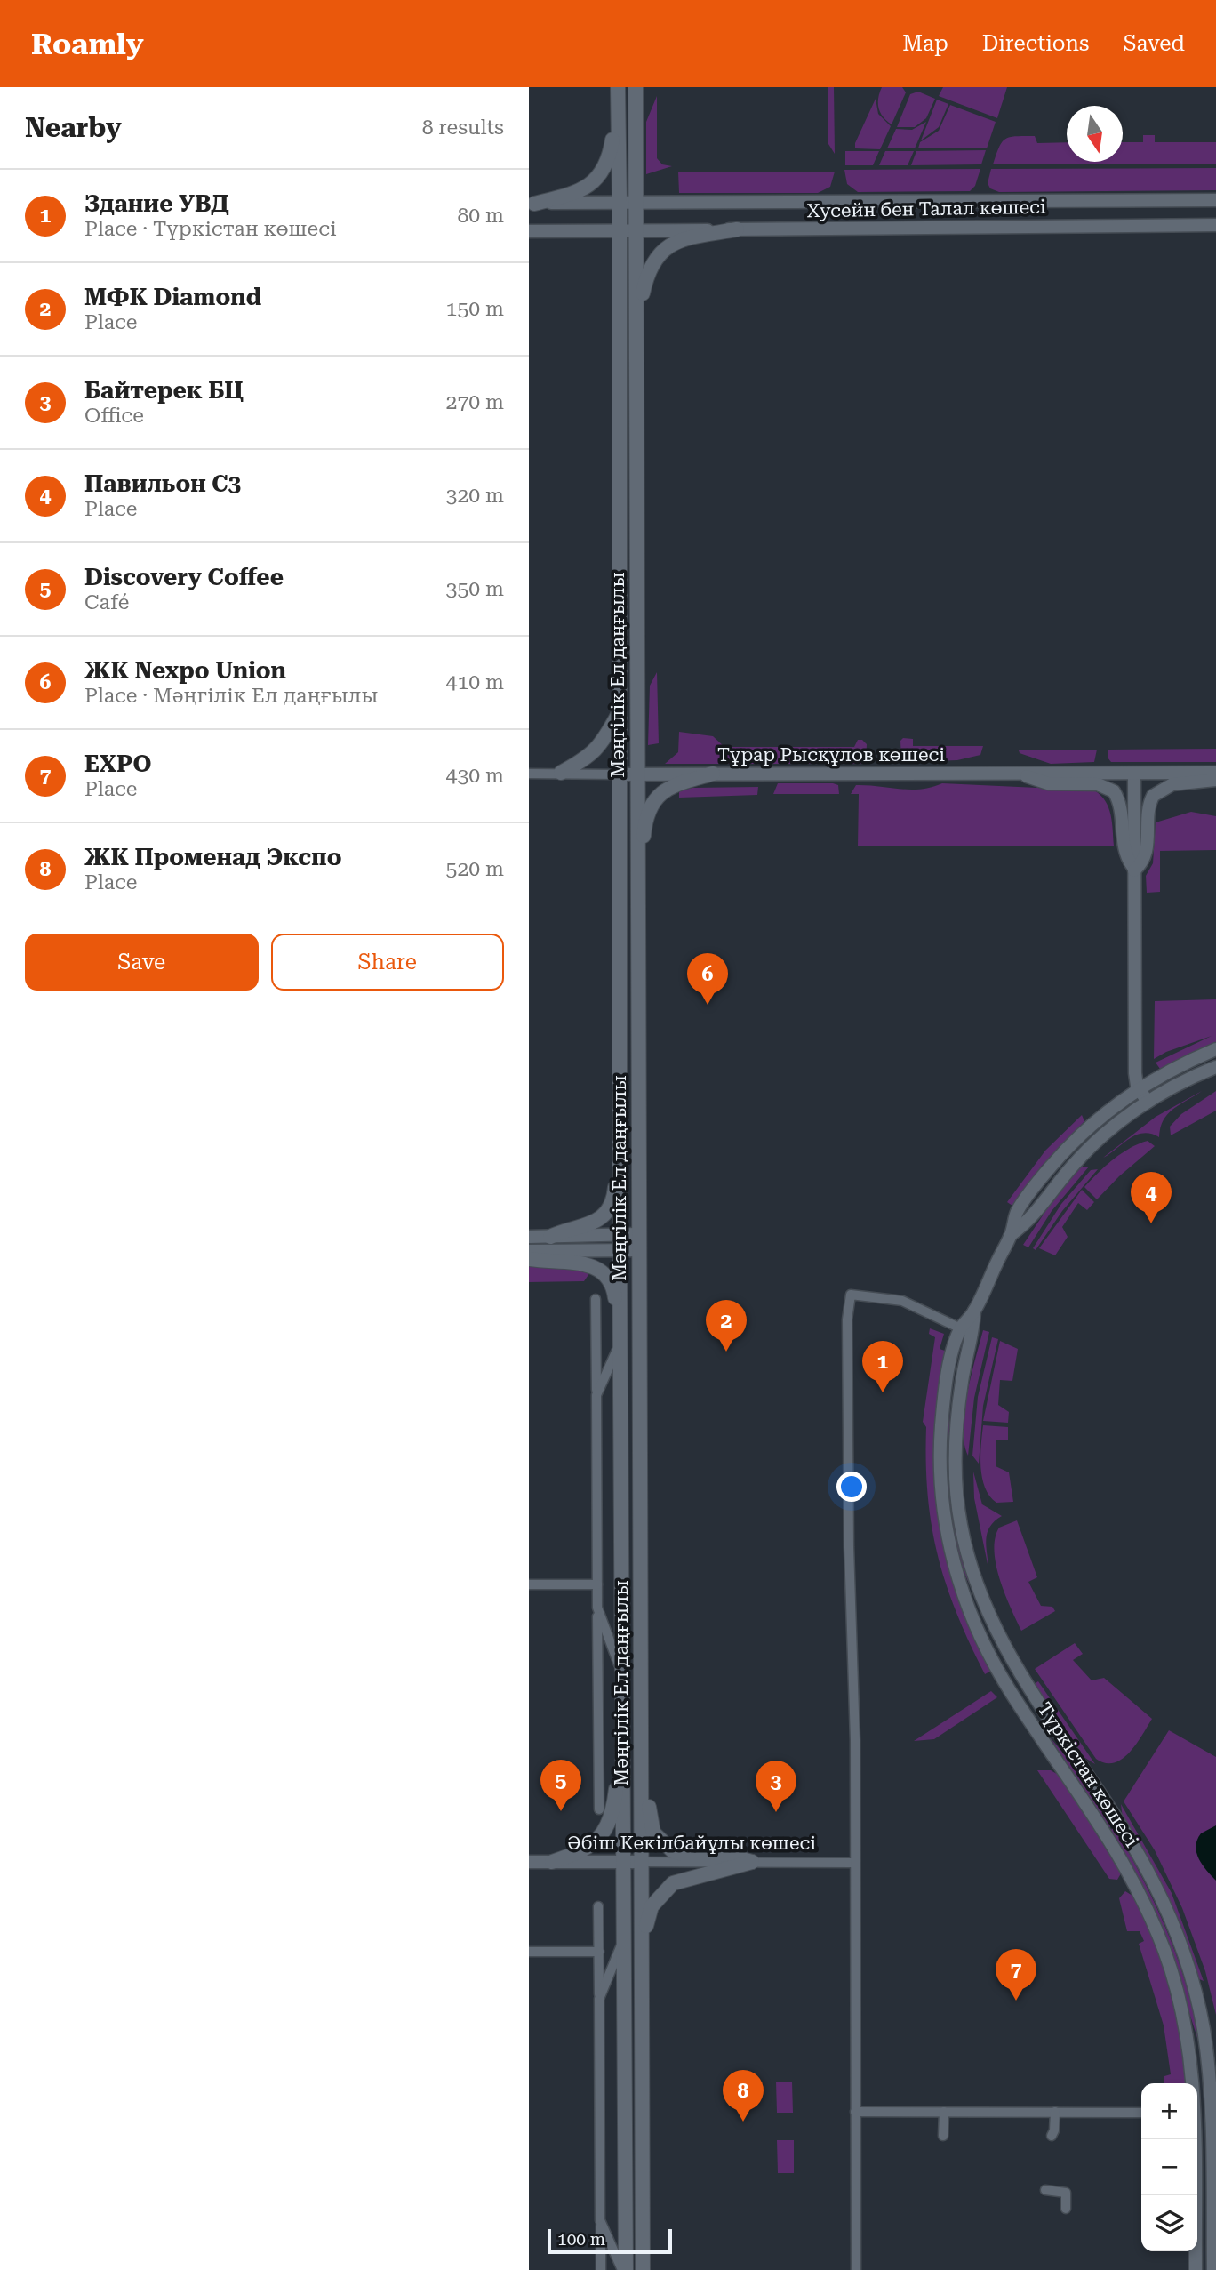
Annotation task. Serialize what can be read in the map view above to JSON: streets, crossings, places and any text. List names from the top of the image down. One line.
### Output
{"streets":{"main road":["Мәңгілік Ел даңғылы"],"street":["Хусейн бен Талал көшесі","Тұрар Рысқұлов көшесі","Түркістан көшесі","Әбіш Кекілбайұлы көшесі"]},"crossings":[["Хусейн бен Талал көшесі","Мәңгілік Ел даңғылы"],["Мәңгілік Ел даңғылы","Тұрар Рысқұлов көшесі"],["Мәңгілік Ел даңғылы","Әбіш Кекілбайұлы көшесі"]],"scale_bar":"100 m","north":"bottom","page":{"header":"Roamly","nav":["Map","Directions","Saved"],"heading":["Nearby","8 results"],"list":[{"mark":"1","name":"Здание УВД","note":"Place · Түркістан көшесі","value":"80 m"},{"mark":"2","name":"МФК Diamond","note":"Place","value":"150 m"},{"mark":"3","name":"Байтерек БЦ","note":"Office","value":"270 m"},{"mark":"4","name":"Павильон С3","note":"Place","value":"320 m"},{"mark":"5","name":"Discovery Coffee","note":"Café","value":"350 m"},{"mark":"6","name":"ЖК Nexpo Union","note":"Place · Мәңгілік Ел даңғылы","value":"410 m"},{"mark":"7","name":"EXPO","note":"Place","value":"430 m"},{"mark":"8","name":"ЖК Променад Экспо","note":"Place","value":"520 m"}],"buttons":["Save","Share"],"pins":["6","4","2","1","5","3","7","8"],"map_buttons":["+","−"],"scale":"100 m"}}
